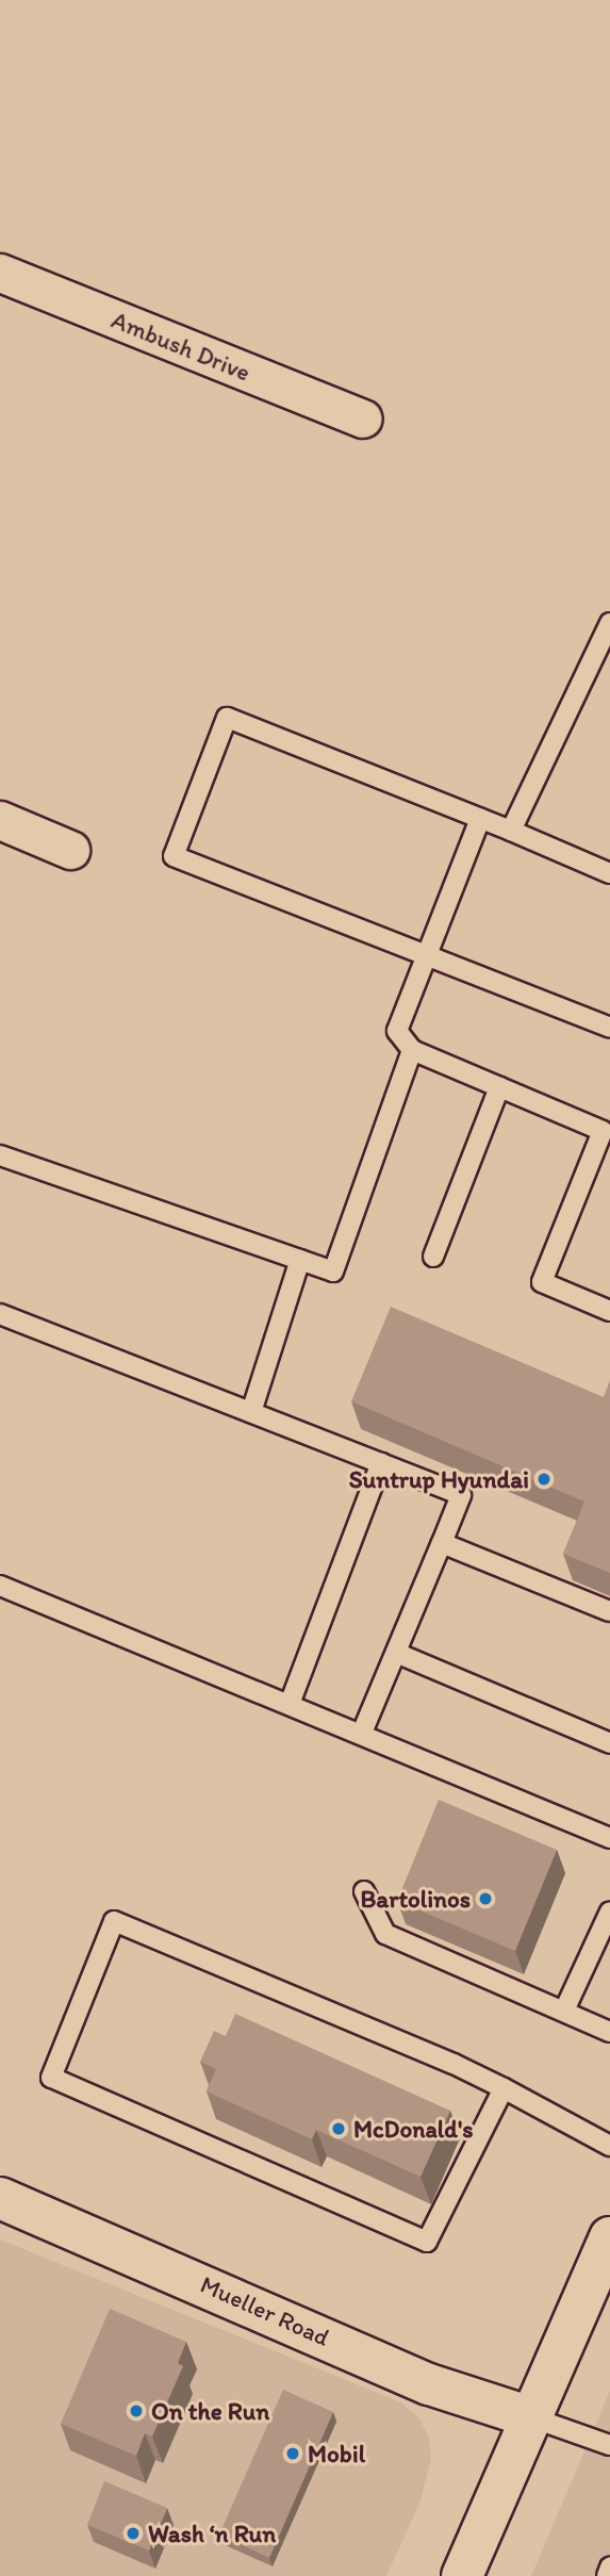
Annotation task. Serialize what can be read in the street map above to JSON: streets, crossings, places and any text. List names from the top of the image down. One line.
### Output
{"streets":{"street":["Ambush Drive","Mueller Road"]},"places":["Suntrup Hyundai","Bartolinos","McDonald's","On the Run","Mobil","Wash ‘n Run"]}
